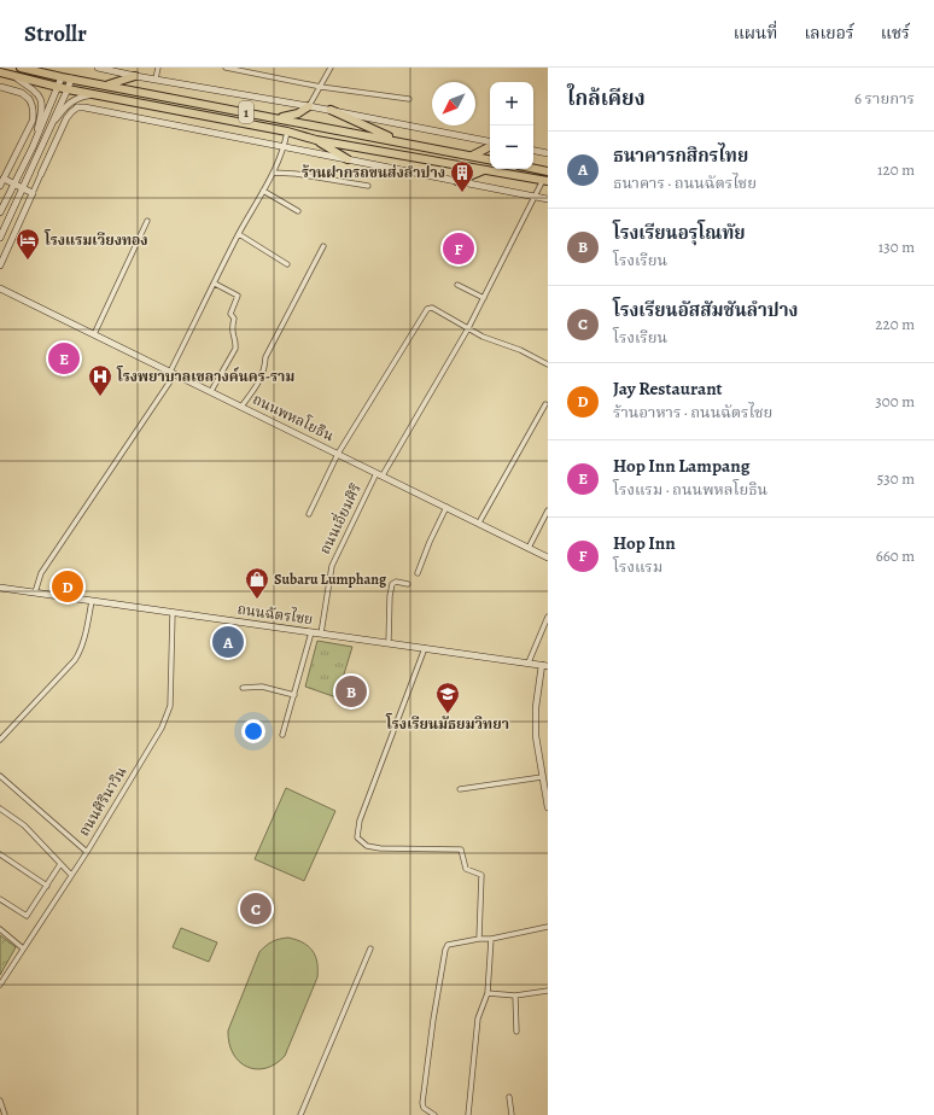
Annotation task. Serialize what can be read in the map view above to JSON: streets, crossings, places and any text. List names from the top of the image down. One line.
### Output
{"streets":{"highway":["1"],"main road":["ถนนพหลโยธิน","ถนนฉัตรไชย"],"street":["ถนนเอี่ยมศิริ","ถนนศิรินาวิน"]},"crossings":[["1","ถนนเอี่ยมศิริ"],["ถนนพหลโยธิน","ถนนเอี่ยมศิริ"],["ถนนเอี่ยมศิริ","ถนนฉัตรไชย"],["ถนนฉัตรไชย","ถนนศิรินาวิน"]],"places":{"building":["ร้านฝากรถขนส่งลำปาง"],"hotel":["โรงแรมเวียงทอง"],"hospital":["โรงพยาบาลเขลางค์นคร-ราม"],"shop":["Subaru Lumphang"],"school or university":["โรงเรียนมัธยมวิทยา"]},"north":"bottom left","page":{"header":"Strollr","nav":["แผนที่","เลเยอร์","แชร์"],"heading":["ใกล้เคียง","6 รายการ"],"map_buttons":["+","−"],"list":[{"mark":"A","name":"ธนาคารกสิกรไทย","note":"ธนาคาร · ถนนฉัตรไชย","value":"120 m"},{"mark":"B","name":"โรงเรียนอรุโณทัย","note":"โรงเรียน","value":"130 m"},{"mark":"C","name":"โรงเรียนอัสสัมชันลำปาง","note":"โรงเรียน","value":"220 m"},{"mark":"D","name":"Jay Restaurant","note":"ร้านอาหาร · ถนนฉัตรไชย","value":"300 m"},{"mark":"E","name":"Hop Inn Lampang","note":"โรงแรม · ถนนพหลโยธิน","value":"530 m"},{"mark":"F","name":"Hop Inn","note":"โรงแรม","value":"660 m"}],"pins":["F","E","D","A","B","C"]}}
